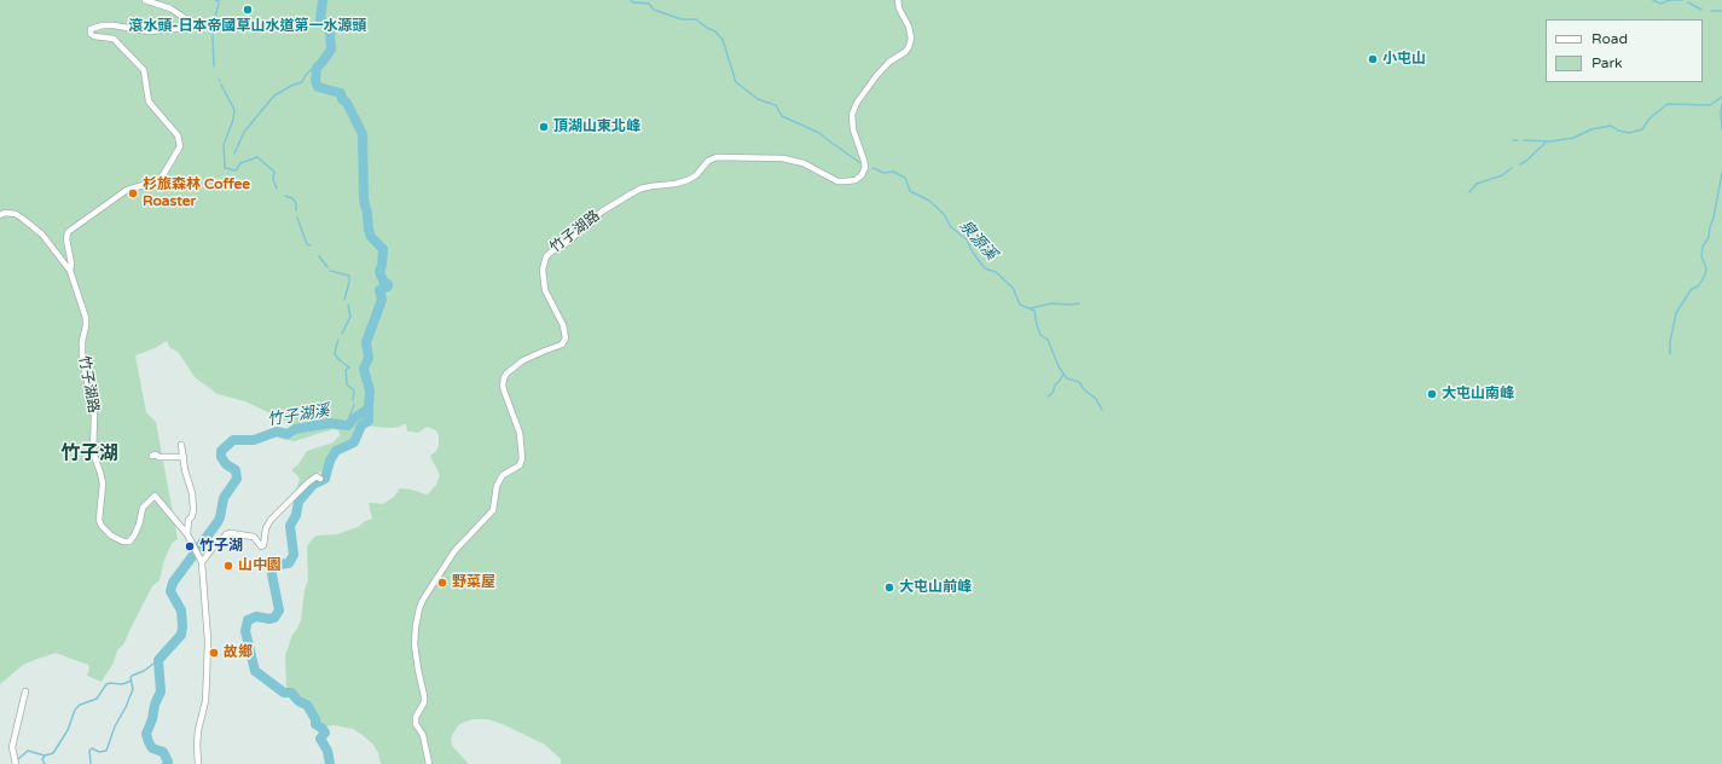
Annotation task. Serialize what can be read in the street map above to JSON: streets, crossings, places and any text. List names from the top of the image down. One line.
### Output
{"streets":{"street":["竹子湖路"]},"districts":["竹子湖"],"water":["泉源溪","竹子湖溪"],"places":["滾水頭-日本帝國草山水道第一水源頭","小屯山","頂湖山東北峰","杉旅森林 Coffee Roaster","大屯山南峰","竹子湖","山中園","野菜屋","大屯山前峰","故鄉"],"legend":["Road","Park"]}
